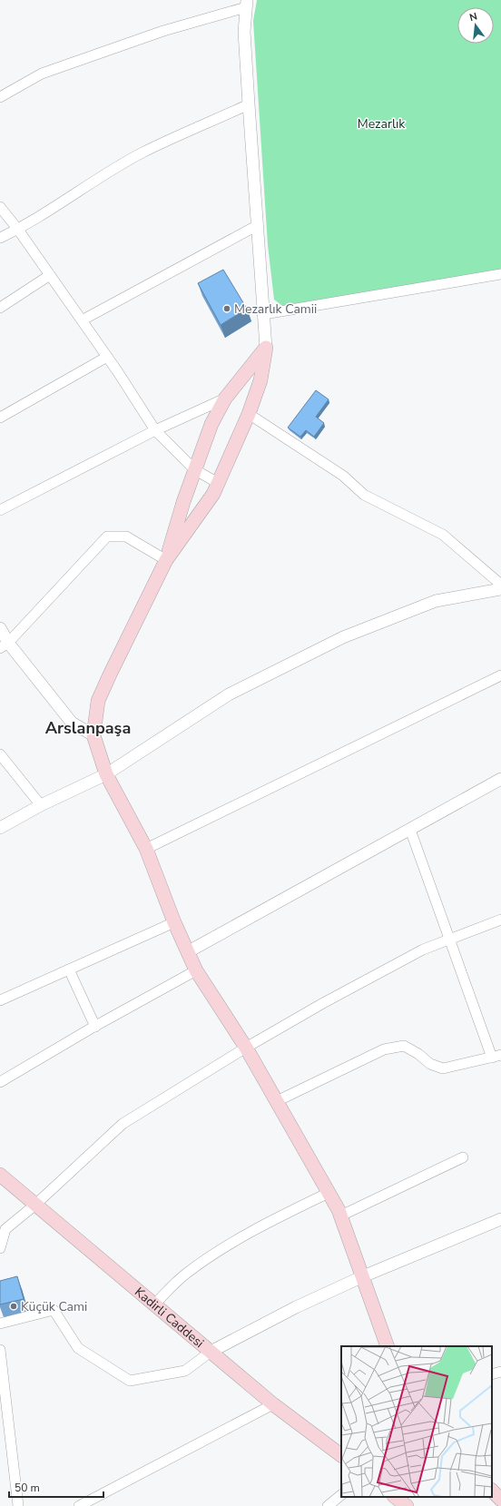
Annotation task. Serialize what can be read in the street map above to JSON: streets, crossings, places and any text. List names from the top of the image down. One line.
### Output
{"streets":{"main road":["Kadirli Caddesi"]},"districts":["Arslanpaşa"],"parks":["Mezarlık"],"places":["Mezarlık Camii","Küçük Cami"],"scale_bar":"50 m","north":"top"}
